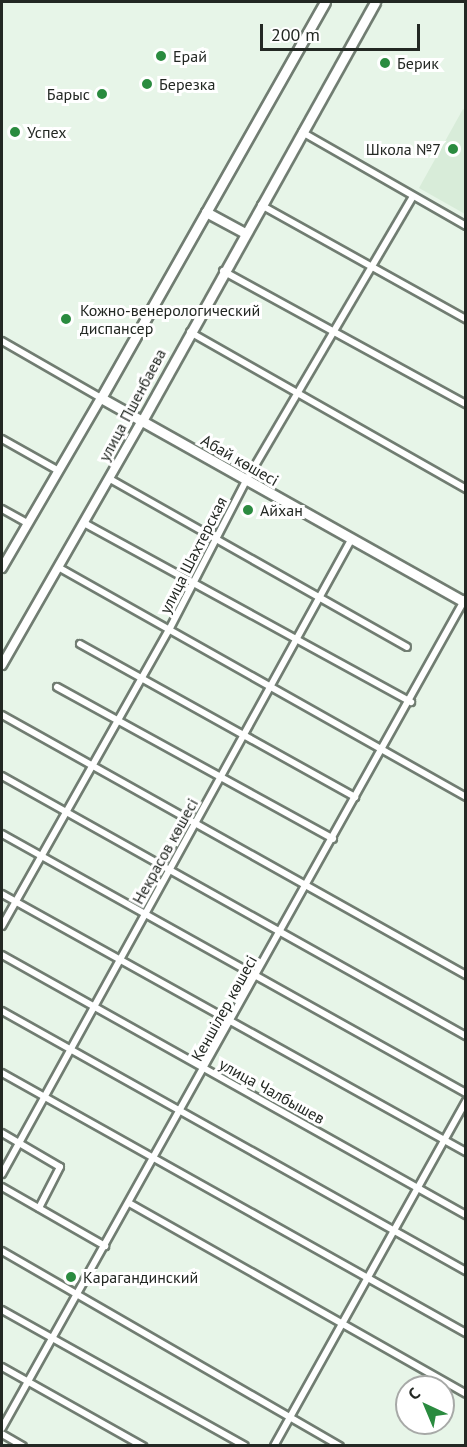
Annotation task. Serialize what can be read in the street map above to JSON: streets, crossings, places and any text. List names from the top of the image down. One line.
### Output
{"streets":{"main road":["улица Пшенбаева","Абай көшесі"],"street":["улица Шахтерская","Некрасов көшесі","Кеншілер көшесі","улица Чалбышев"]},"crossings":[["улица Пшенбаева","Абай көшесі"],["Абай көшесі","улица Шахтерская"],["Абай көшесі","Некрасов көшесі"],["Абай көшесі","Кеншілер көшесі"],["Некрасов көшесі","улица Чалбышев"],["Кеншілер көшесі","улица Чалбышев"]],"places":["Ерай","Берик","Березка","Барыс","Успех","Школа №7","Кожно-венерологический диспансер","Айхан","Карагандинский"],"scale_bar":"200 m","north":"top left"}
